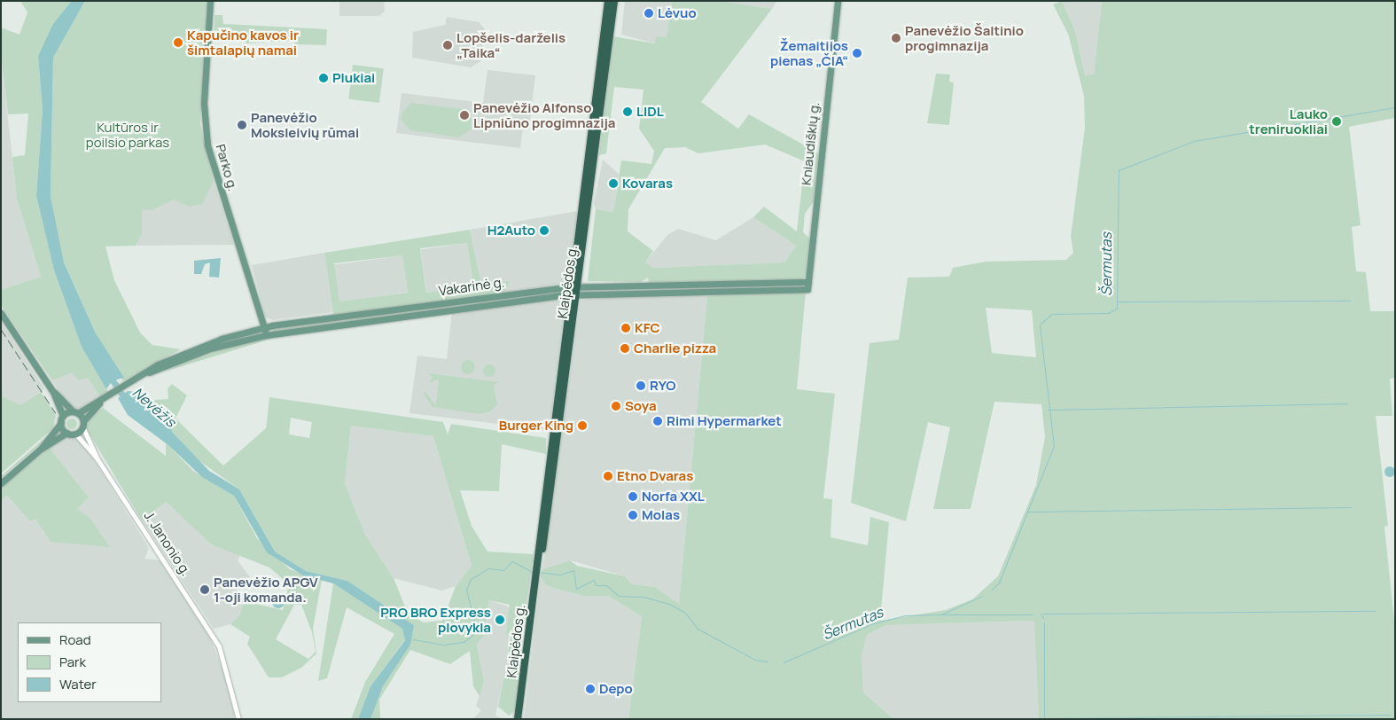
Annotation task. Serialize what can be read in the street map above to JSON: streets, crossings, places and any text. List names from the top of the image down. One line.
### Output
{"streets":{"highway":["Klaipėdos g."],"main road":["Kniaudiškių g.","Parko g.","Vakarinė g."],"street":["J. Janonio g."]},"crossings":[["Kniaudiškių g.","Vakarinė g."],["Parko g.","Vakarinė g."],["Klaipėdos g.","Vakarinė g."],["Vakarinė g.","J. Janonio g."]],"water":["Šermutas","Nevėžis"],"parks":["Kultūros ir poilsio parkas"],"places":["Lėvuo","Panevėžio Šaltinio progimnazija","Kapučino kavos ir šimtalapių namai","Lopšelis-darželis „Taika“","Žemaitijos pienas „ČIA“","Plukiai","LIDL","Panevėžio Alfonso Lipniūno progimnazija","Lauko treniruokliai","Panevėžio Moksleivių rūmai","Kovaras","H2Auto","KFC","Charlie pizza","RYO","Soya","Rimi Hypermarket","Burger King","Etno Dvaras","Norfa XXL","Molas","Panevėžio APGV 1-oji komanda.","PRO BRO Express plovykla","Depo"],"legend":["Road","Park","Water"]}
